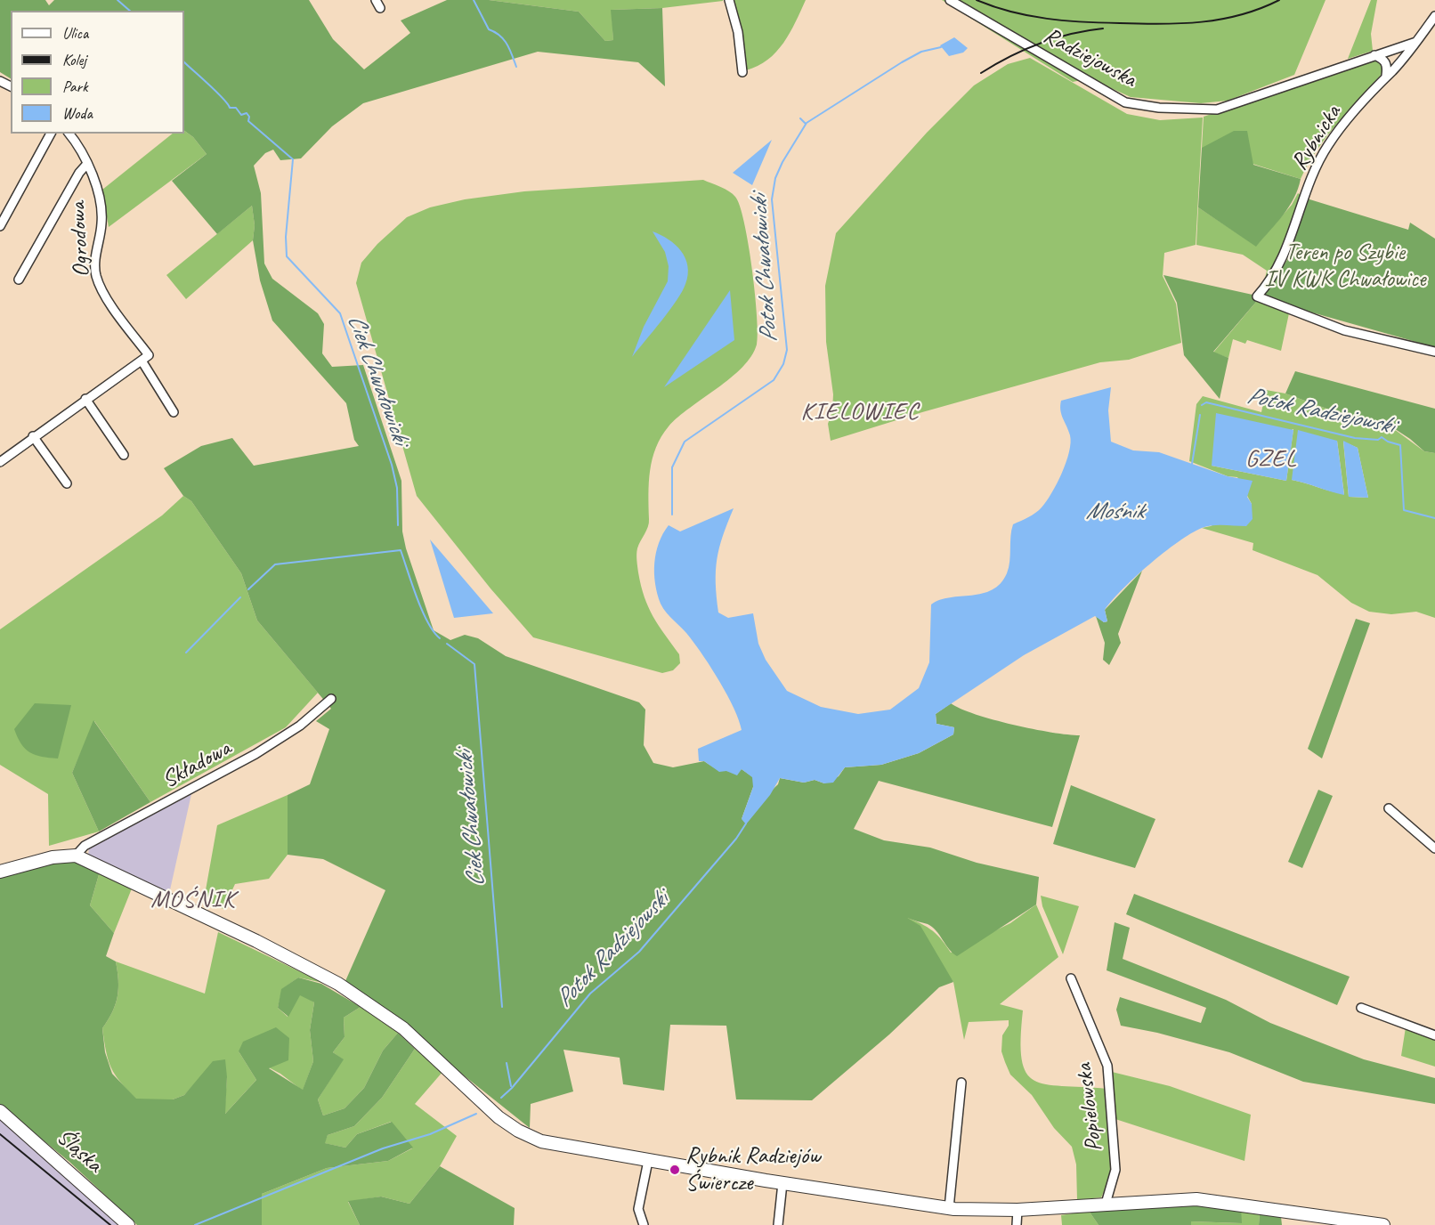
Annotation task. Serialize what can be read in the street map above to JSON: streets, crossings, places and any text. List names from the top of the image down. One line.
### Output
{"streets":{"street":["Radziejowska","Rybnicka","Ogrodowa","Składowa","Popielowska","Śląska"]},"crossings":[["Radziejowska","Rybnicka"]],"districts":["KIELOWIEC","GZEL","MOŚNIK"],"water":["Potok Chwałowicki","Ciek Chwałowicki","Potok Radziejowski","Mośnik"],"parks":["Teren po Szybie IV KWK Chwałowice"],"places":["Rybnik Radziejów Świercze"],"legend":["Ulica","Kolej","Park","Woda"]}
